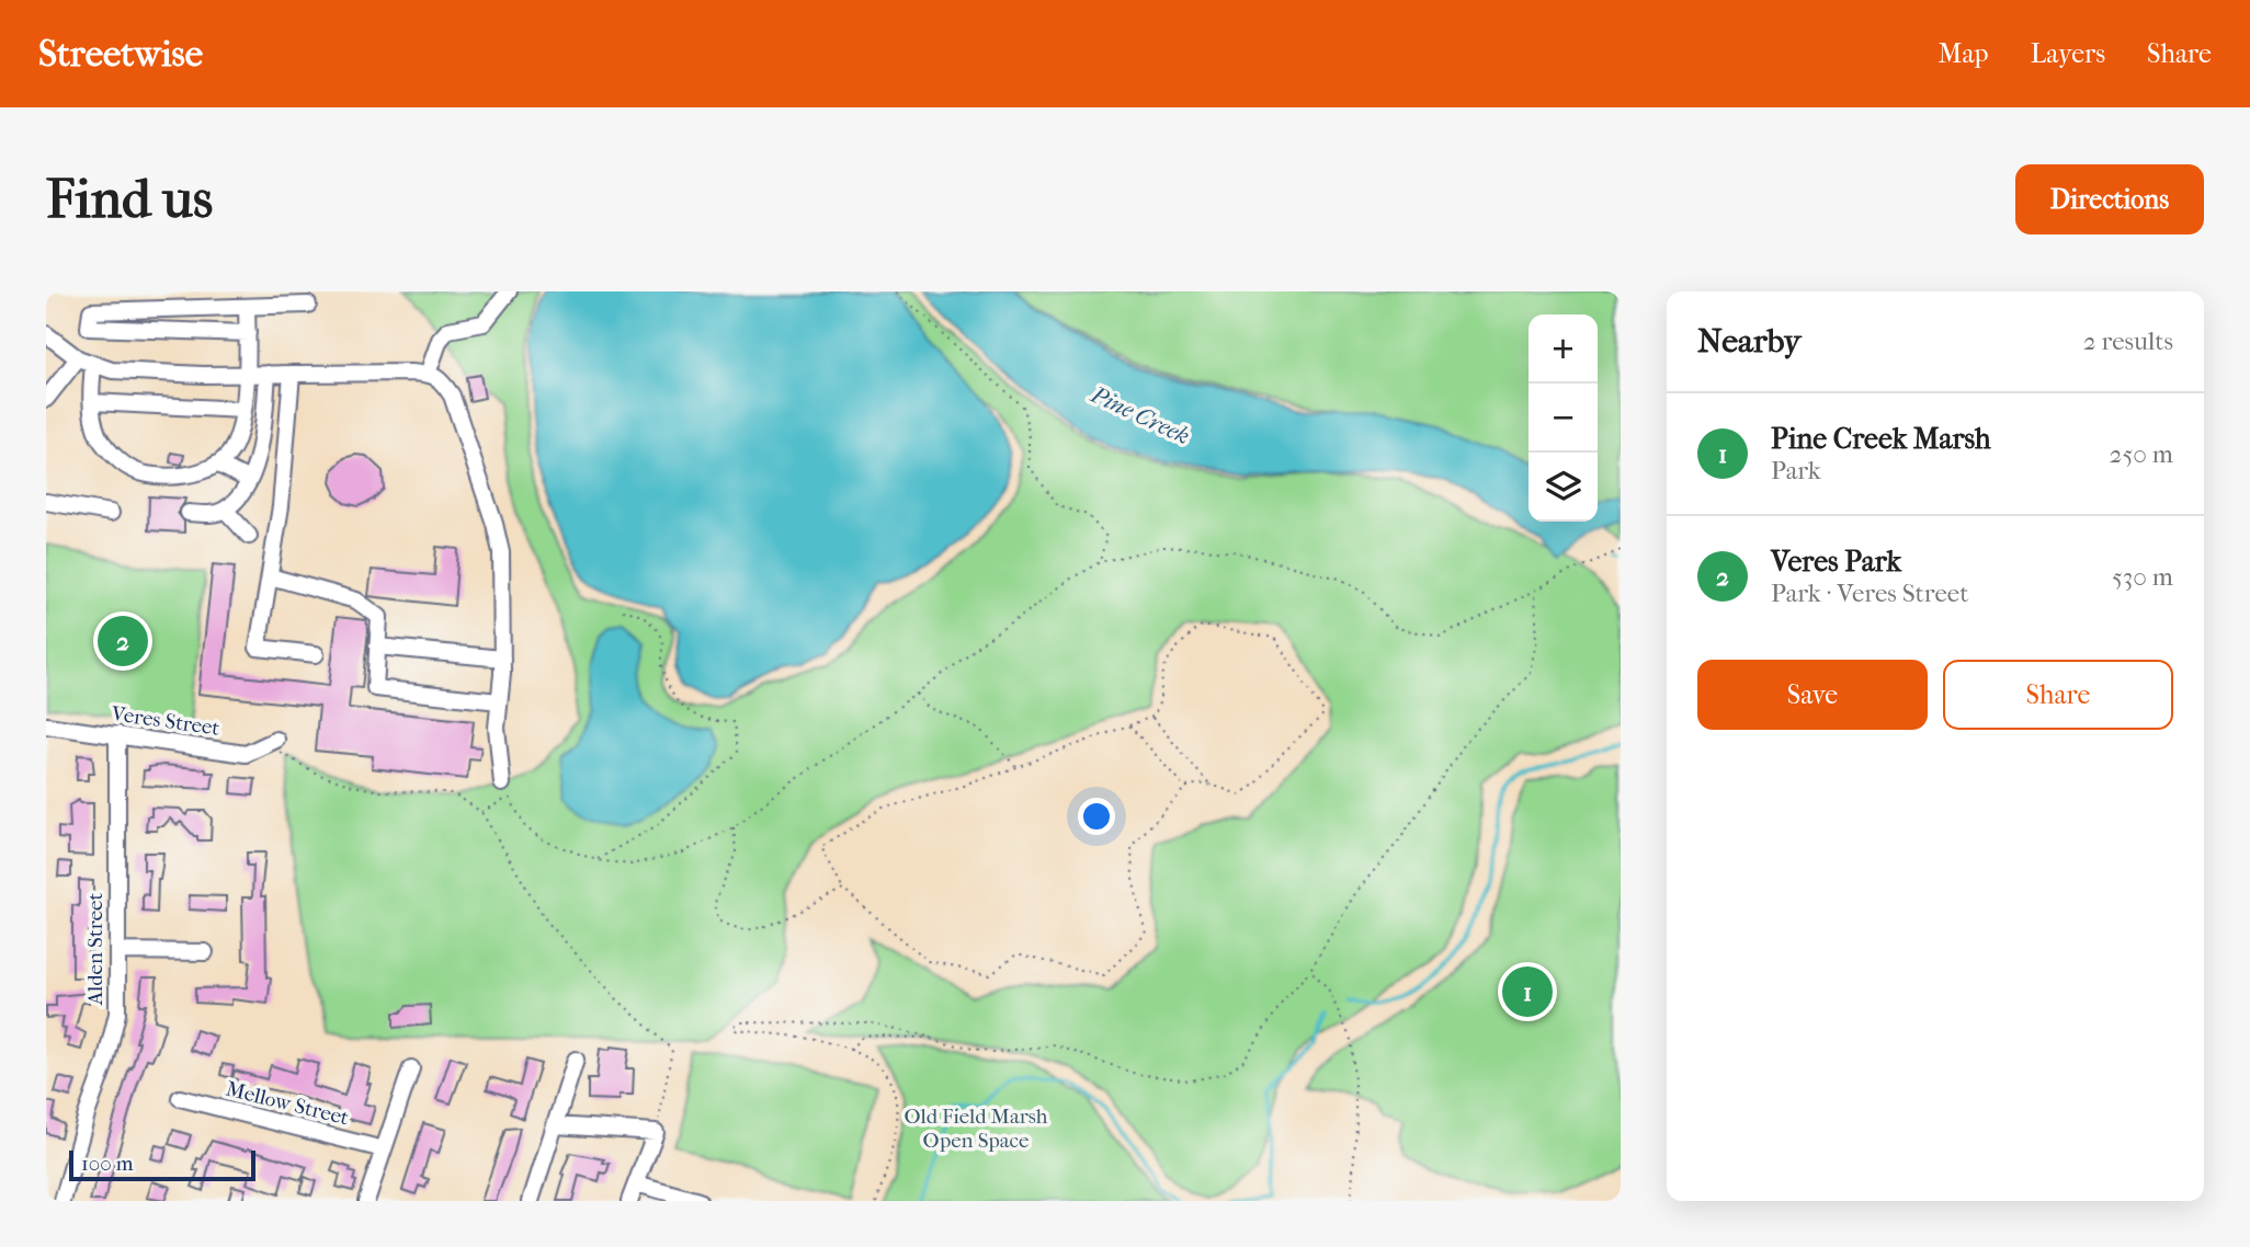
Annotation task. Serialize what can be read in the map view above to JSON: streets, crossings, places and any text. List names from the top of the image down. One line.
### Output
{"streets":{"street":["Veres Street","Alden Street","Mellow Street"]},"crossings":[["Veres Street","Alden Street"]],"water":["Pine Creek"],"parks":["Old Field Marsh Open Space"],"scale_bar":"100 m","page":{"header":"Streetwise","nav":["Map","Layers","Share"],"buttons":["Directions",["Save","Share"]],"title":"Find us","heading":["Nearby","2 results"],"map_buttons":["+","−"],"list":[{"mark":"1","name":"Pine Creek Marsh","note":"Park","value":"250 m"},{"mark":"2","name":"Veres Park","note":"Park · Veres Street","value":"530 m"}],"pins":["2","1"],"scale":"100 m"}}
